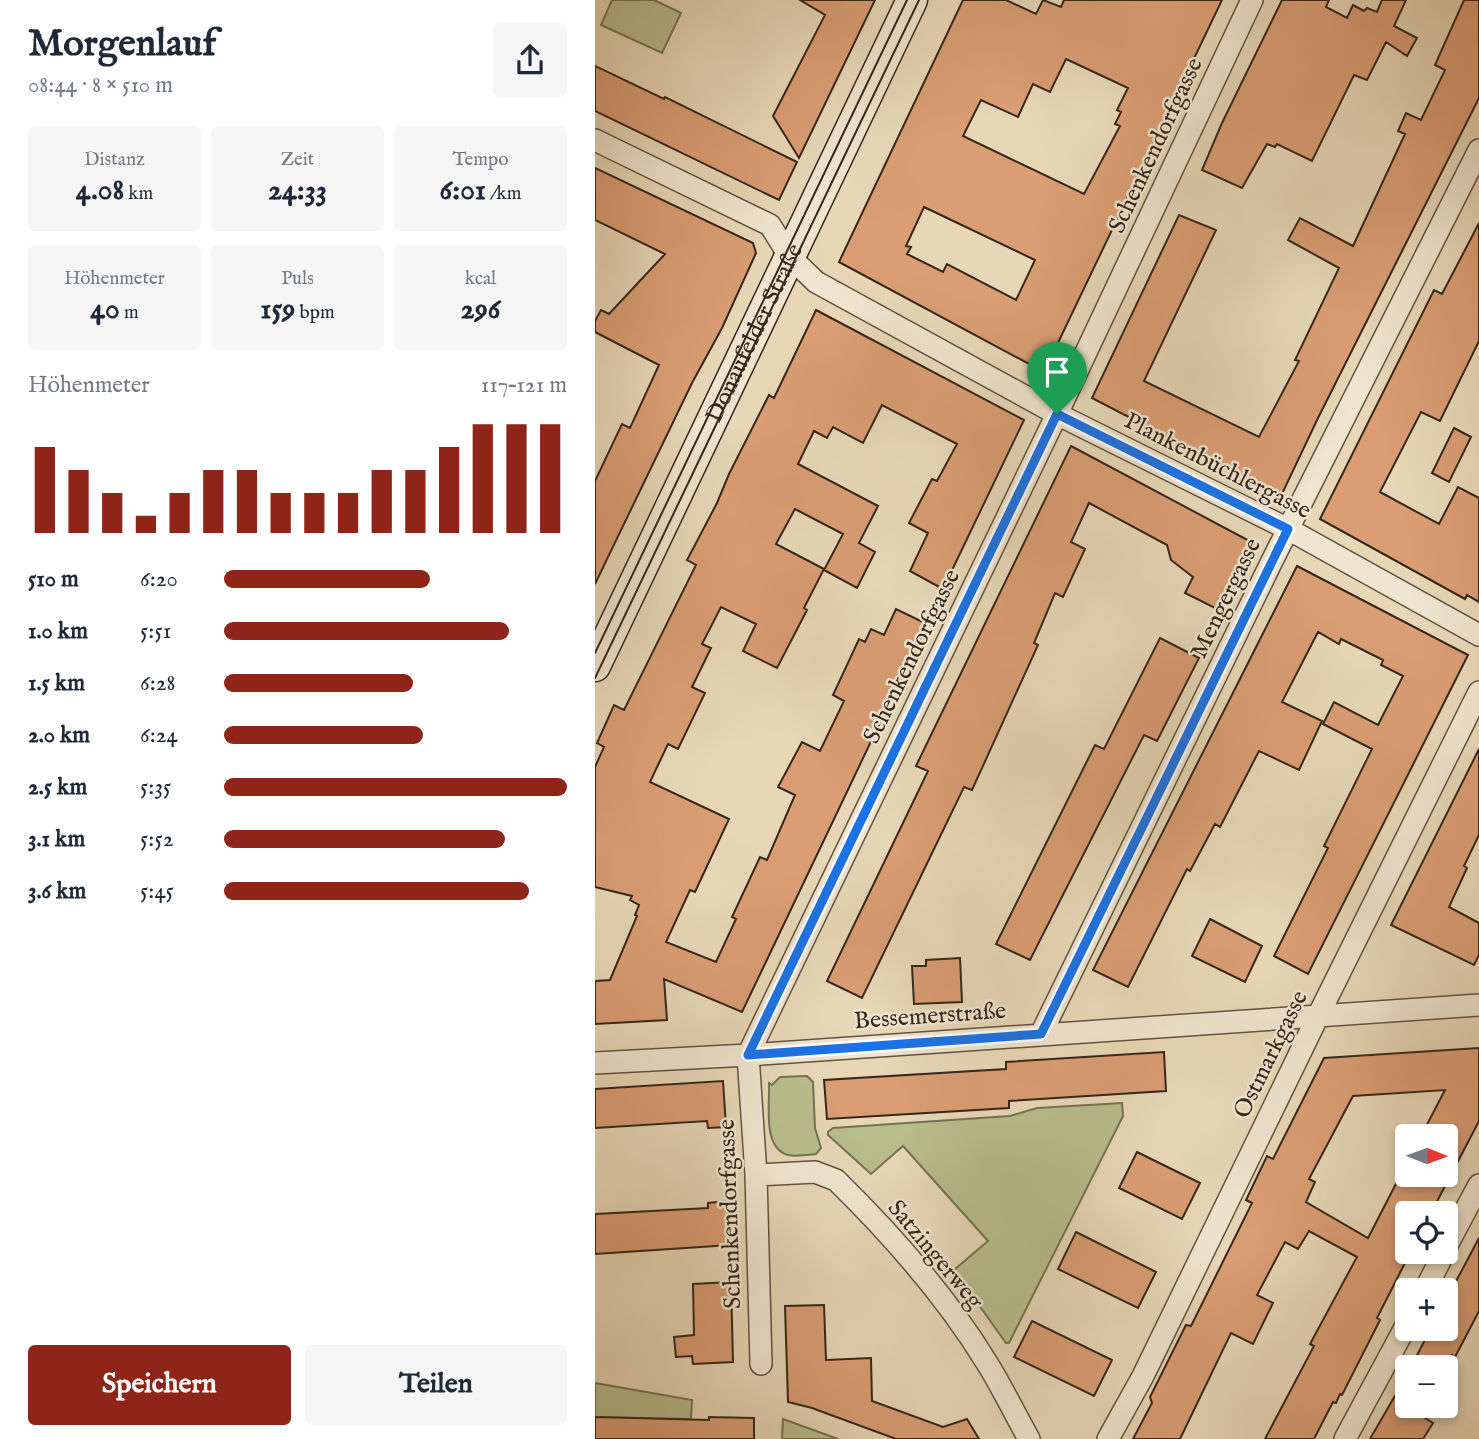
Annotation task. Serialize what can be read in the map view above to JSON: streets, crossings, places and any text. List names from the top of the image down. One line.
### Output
{"streets":{"main road":["Donaufelder Straße"],"street":["Schenkendorfgasse","Plankenbüchlergasse","Mengergasse","Bessemerstraße","Ostmarkgasse","Satzingerweg"]},"crossings":[["Schenkendorfgasse","Plankenbüchlergasse"],["Schenkendorfgasse","Bessemerstraße"],["Schenkendorfgasse","Satzingerweg"],["Donaufelder Straße","Plankenbüchlergasse"],["Plankenbüchlergasse","Mengergasse"],["Mengergasse","Bessemerstraße"],["Bessemerstraße","Ostmarkgasse"]],"north":"right","page":{"heading":["Morgenlauf","08:44 · 8 × 510 m"],"stats":[["Distanz","4.08 km"],["Zeit","24:33"],["Tempo","6:01 /km"],["Höhenmeter","40 m"],["Puls","159 bpm"],["kcal","296"]],"chart":["Höhenmeter","117–121 m"],"list":[{"name":"510 m","note":"6:20"},{"name":"1.0 km","note":"5:51"},{"name":"1.5 km","note":"6:28"},{"name":"2.0 km","note":"6:24"},{"name":"2.5 km","note":"5:35"},{"name":"3.1 km","note":"5:52"},{"name":"3.6 km","note":"5:45"}],"map_buttons":["+","−"],"buttons":["Speichern","Teilen"]}}
